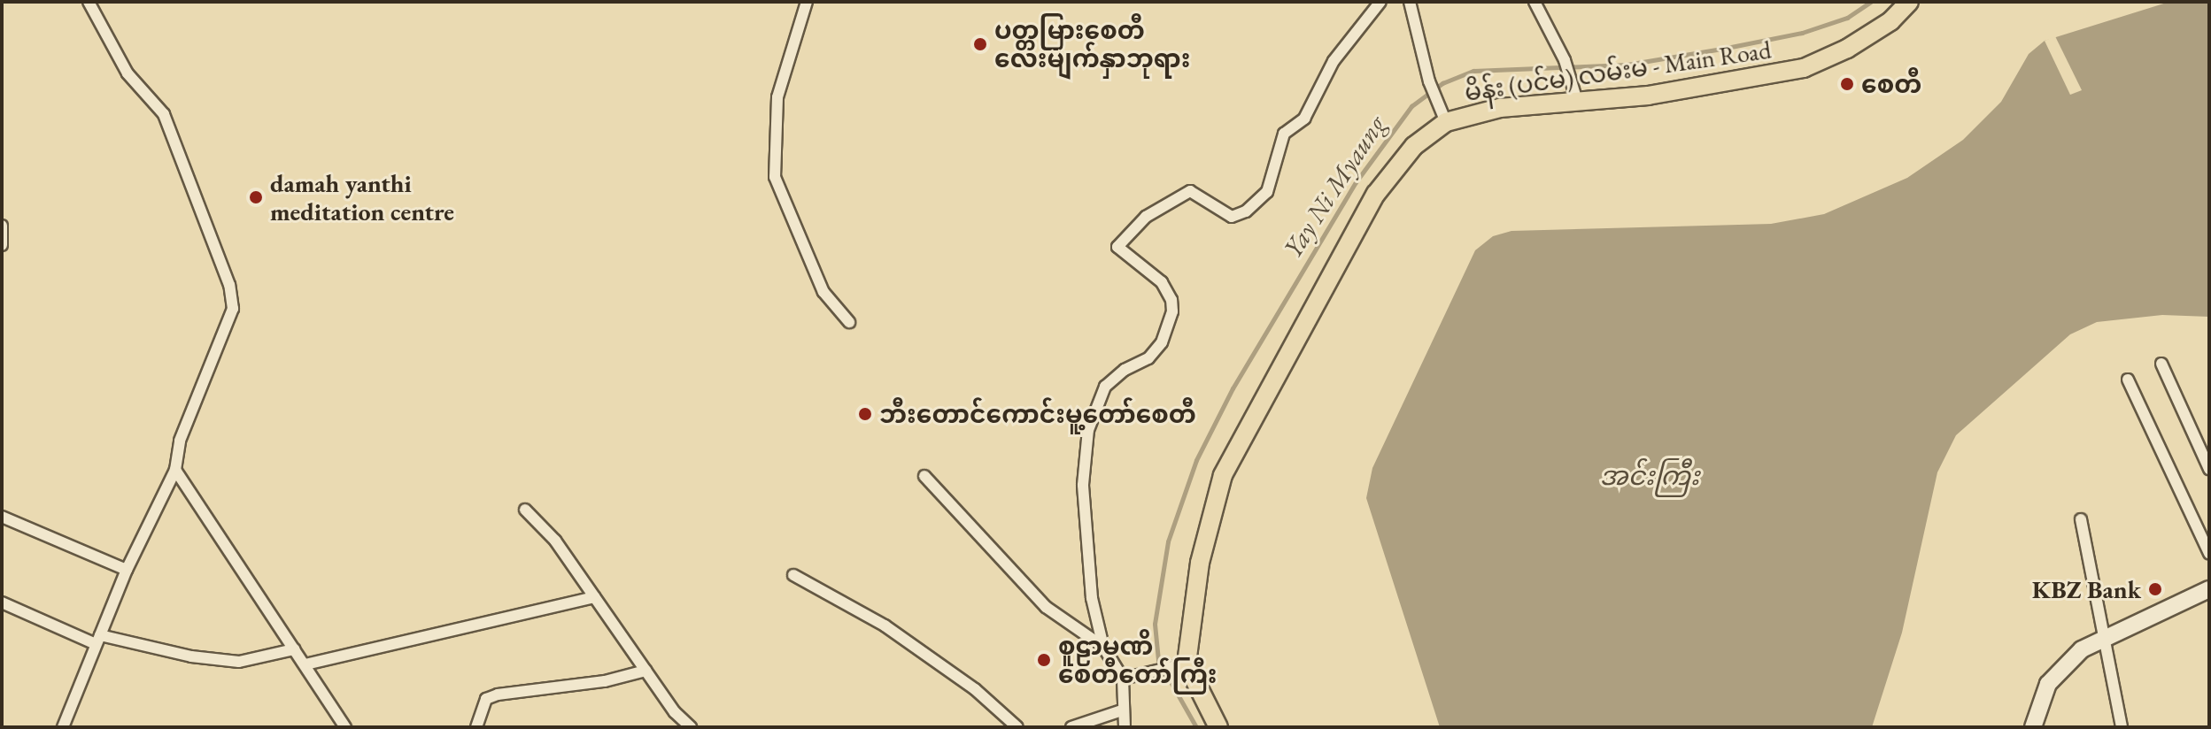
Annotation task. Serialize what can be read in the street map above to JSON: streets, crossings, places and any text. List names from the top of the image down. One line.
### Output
{"streets":{"main road":["မိန်း (ပင်မ) လမ်းမ - Main Road"]},"water":["Yay Ni Myaung","အင်းကြီး"],"places":["ပတ္တမြား‌စေတီ‌ လေးမျက်နှာဘုရား","စေတီ","damah yanthi meditation centre","ဘီးတောင်ကောင်းမူ့တော်စေတီ","KBZ Bank","စူဠာမဏိ စေတီတော်ကြီး"]}
